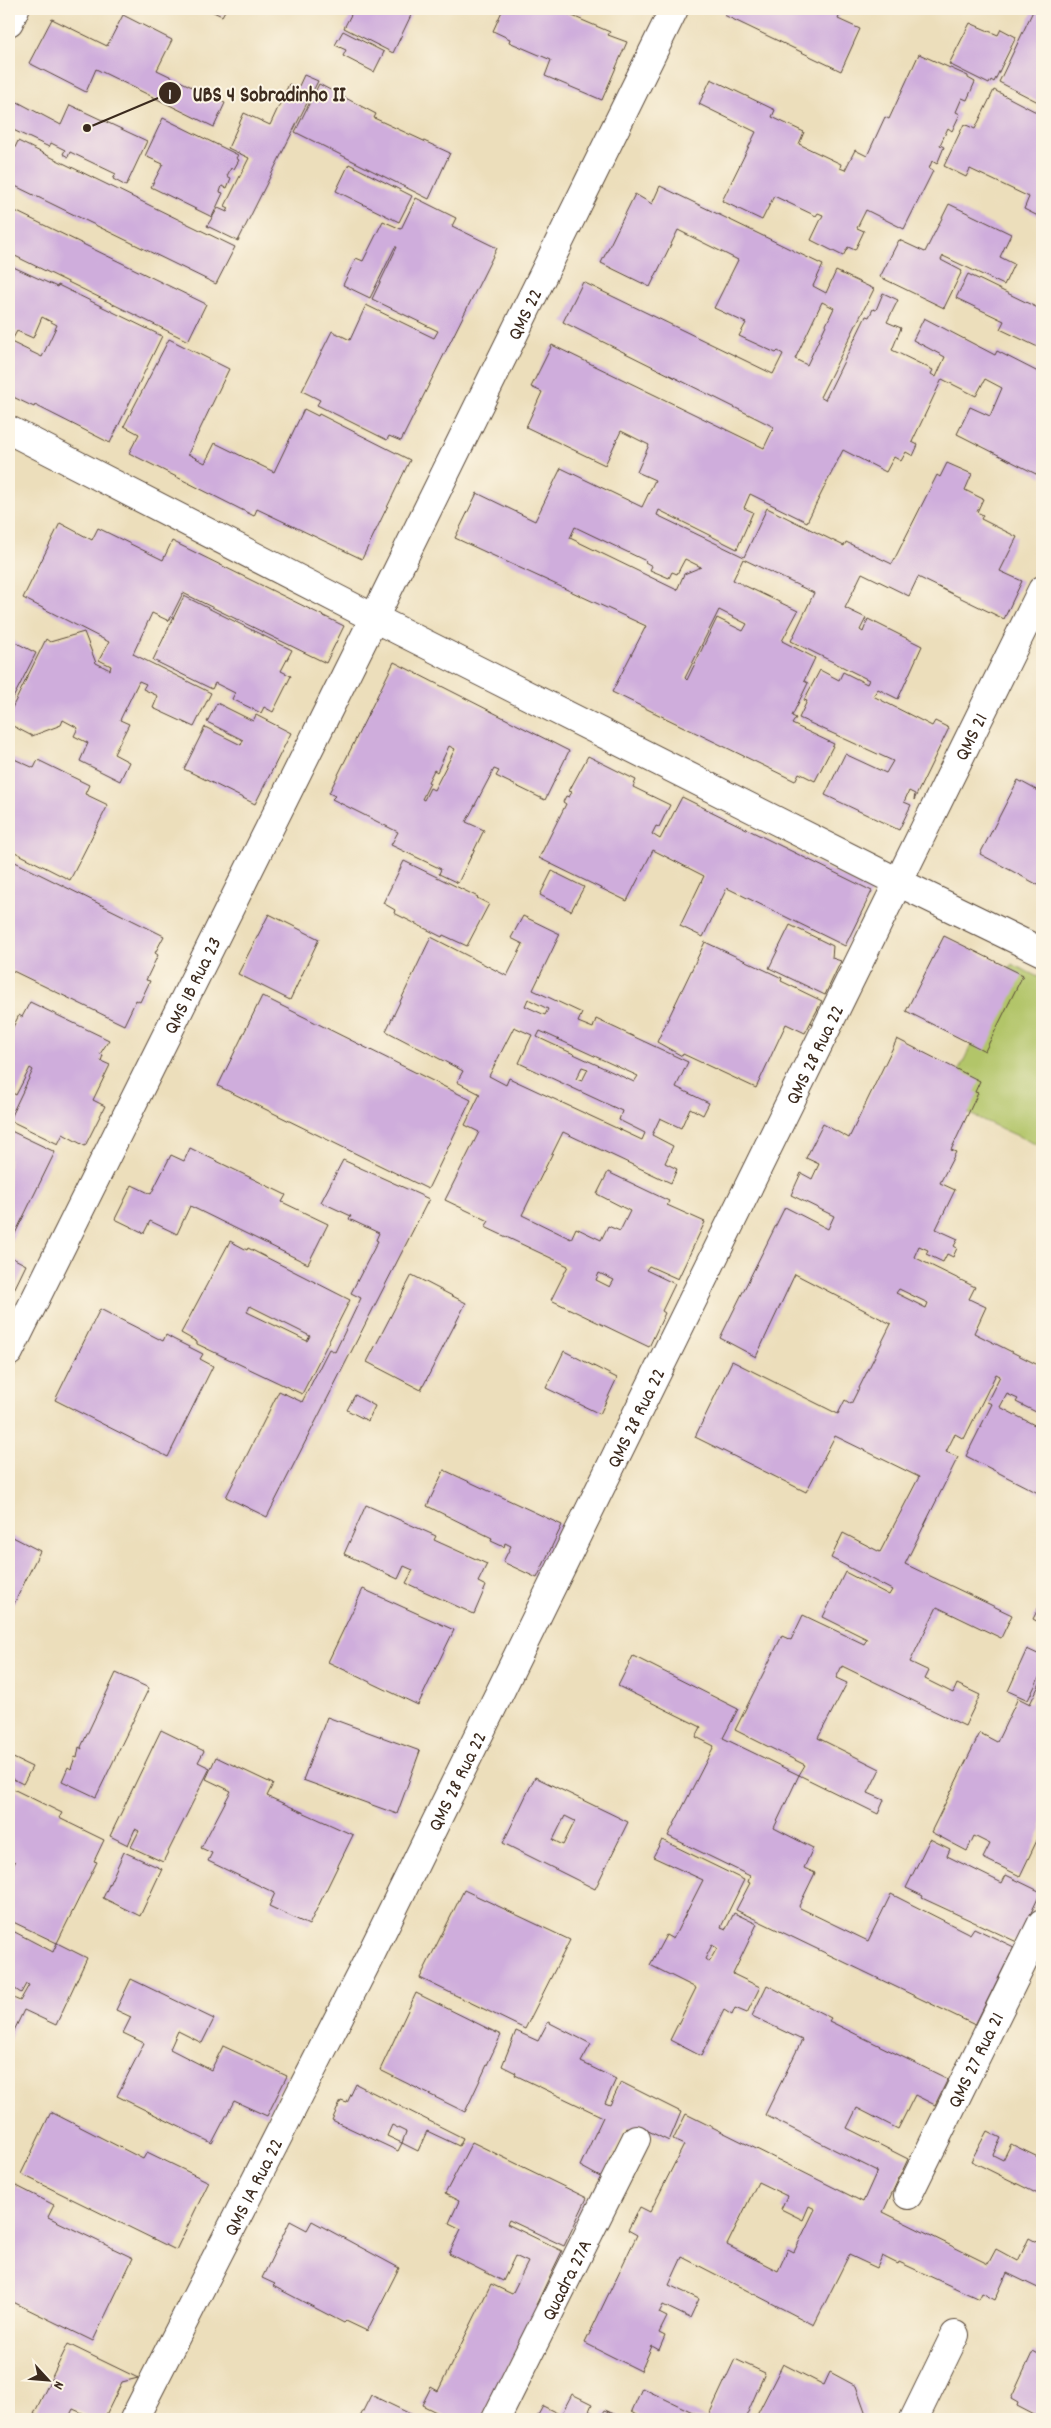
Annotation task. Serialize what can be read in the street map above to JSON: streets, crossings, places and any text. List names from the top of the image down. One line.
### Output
{"streets":{"street":["QMS 22","QMS 21","QMS 1B Rua 23","QMS 28 Rua 22","QMS 27 Rua 21","QMS 1A Rua 22","Quadra 27A"]},"crossings":[["QMS 22","QMS 1B Rua 23"],["QMS 21","QMS 28 Rua 22"],["QMS 28 Rua 22","QMS 1A Rua 22"]],"places":["UBS 4 Sobradinho II"],"north":"bottom right"}
